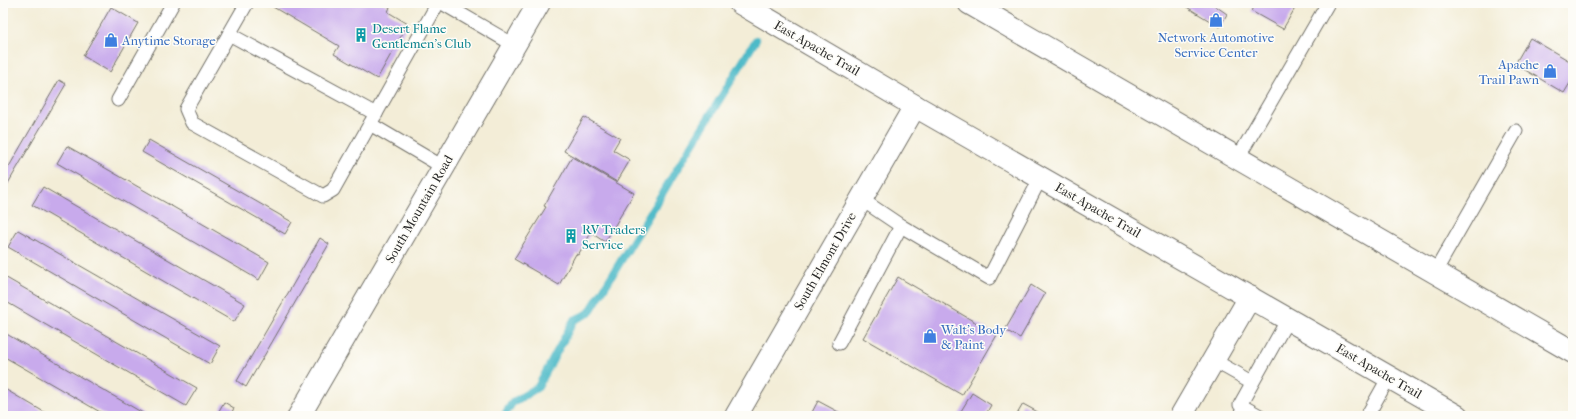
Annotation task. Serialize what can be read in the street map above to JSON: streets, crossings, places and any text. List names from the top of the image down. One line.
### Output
{"streets":{"main road":["East Apache Trail","South Mountain Road","South Elmont Drive"]},"crossings":[["East Apache Trail","South Elmont Drive"]],"places":{"shop":["Network Automotive Service Center","Anytime Storage","Apache Trail Pawn","Walt's Body & Paint"],"building":["Desert Flame Gentlemen's Club","RV Traders Service"]}}
